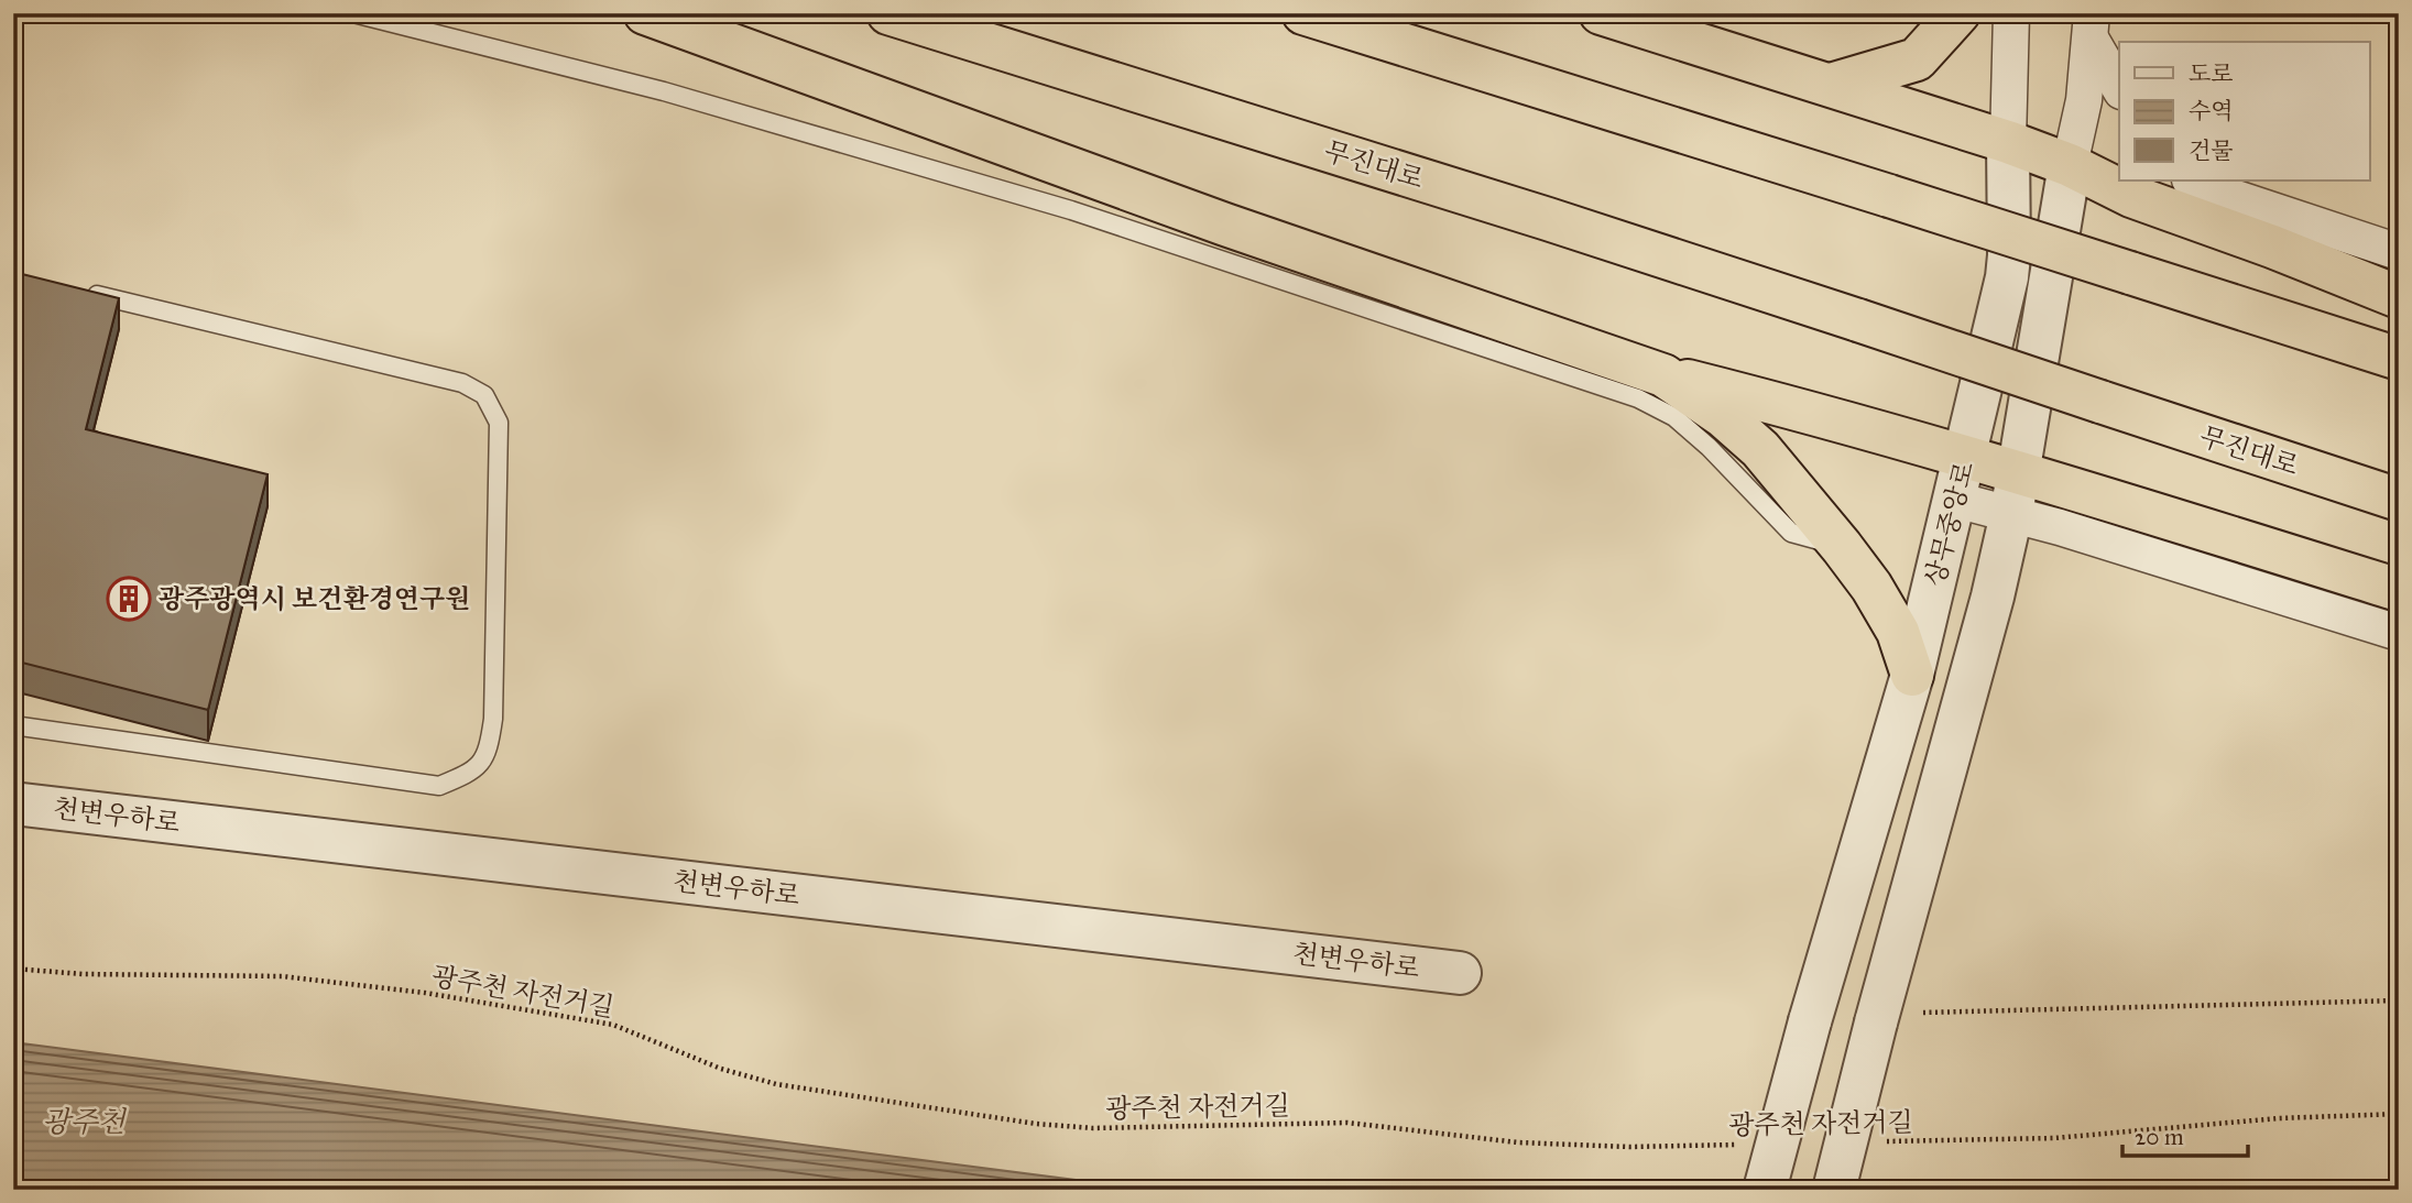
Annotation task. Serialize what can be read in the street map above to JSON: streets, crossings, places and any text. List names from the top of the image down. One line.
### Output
{"streets":{"highway":["무진대로"],"street":["상무중앙로","천변우하로"],"path":["광주천 자전거길"]},"water":["광주천"],"places":{"building":["광주광역시 보건환경연구원"]},"legend":["도로","수역","건물"],"scale_bar":"20 m"}
